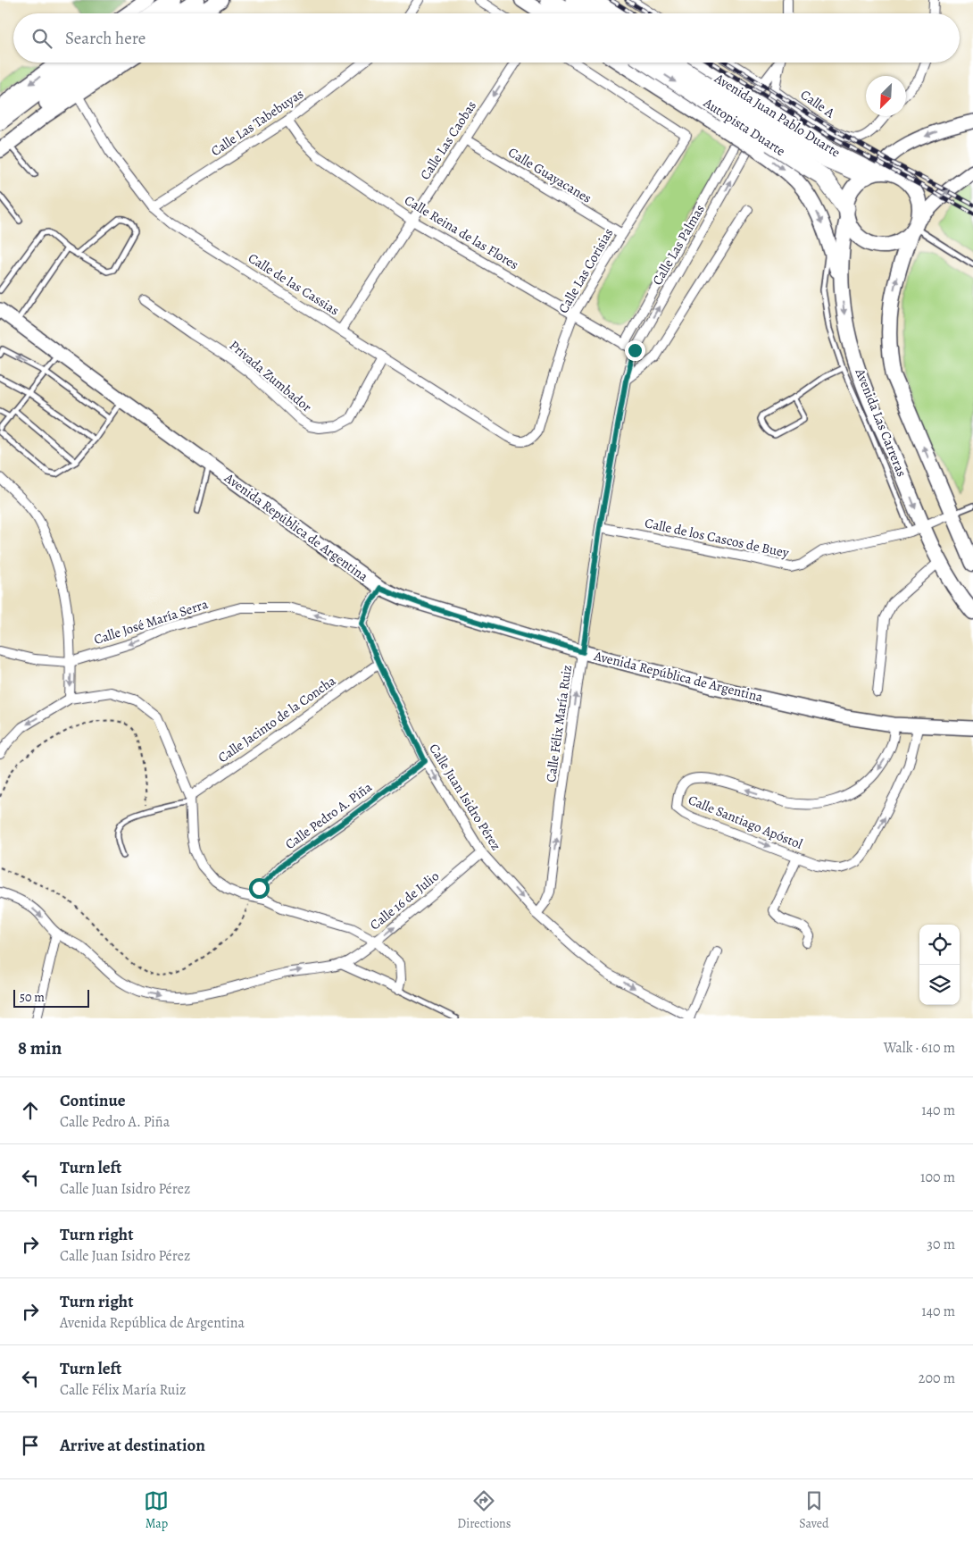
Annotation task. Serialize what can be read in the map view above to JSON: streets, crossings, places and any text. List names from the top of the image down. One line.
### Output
{"streets":{"highway":["Autopista Duarte"],"main road":["Avenida Juan Pablo Duarte","Avenida Las Carreras","Avenida República de Argentina"],"street":["Calle A","Calle Las Tabebuyas","Calle Las Caobas","Calle Guayacanes","Calle Reina de las Flores","Calle Las Palmas","Calle Las Corisias","Calle de las Cassias","Privada Zumbador","Calle de los Cascos de Buey","Calle José María Serra","Calle Jacinto de la Concha","Calle Félix María Ruiz","Calle Juan Isidro Pérez","Calle Pedro A. Piña","Calle Santiago Apóstol","Calle 16 de Julio"]},"crossings":[["Avenida Juan Pablo Duarte","Autopista Duarte"],["Avenida Juan Pablo Duarte","Avenida Las Carreras"],["Calle Las Tabebuyas","Calle Reina de las Flores"],["Calle Las Tabebuyas","Calle de las Cassias"],["Autopista Duarte","Avenida Las Carreras"],["Calle Las Caobas","Calle Guayacanes"],["Calle Las Caobas","Calle Reina de las Flores"],["Calle Las Caobas","Calle de las Cassias"],["Calle Guayacanes","Calle Las Corisias"],["Calle Reina de las Flores","Calle Las Palmas"],["Calle Reina de las Flores","Calle Las Corisias"],["Calle Reina de las Flores","Calle Félix María Ruiz"],["Calle Las Palmas","Calle Félix María Ruiz"],["Calle Las Corisias","Calle de las Cassias"],["Calle de las Cassias","Privada Zumbador"],["Avenida Las Carreras","Calle de los Cascos de Buey"],["Avenida República de Argentina","Calle Félix María Ruiz"],["Avenida República de Argentina","Calle Santiago Apóstol"],["Calle de los Cascos de Buey","Calle Félix María Ruiz"],["Calle José María Serra","Calle Juan Isidro Pérez"],["Calle Jacinto de la Concha","Calle Juan Isidro Pérez"],["Calle Félix María Ruiz","Calle Juan Isidro Pérez"],["Calle Juan Isidro Pérez","Calle Pedro A. Piña"],["Calle Juan Isidro Pérez","Calle 16 de Julio"]],"one_way":["Calle José María Serra","Calle Félix María Ruiz","Calle Juan Isidro Pérez","Calle 16 de Julio"],"scale_bar":"50 m","north":"bottom left","page":{"search":"Search here","scale":"50 m","heading":["8 min","Walk · 610 m"],"list":[["Continue","Calle Pedro A. Piña","140 m"],["Turn left","Calle Juan Isidro Pérez","100 m"],["Turn right","Calle Juan Isidro Pérez","30 m"],["Turn right","Avenida República de Argentina","140 m"],["Turn left","Calle Félix María Ruiz","200 m"],"Arrive at destination"],"nav":["Map","Directions","Saved"]}}
